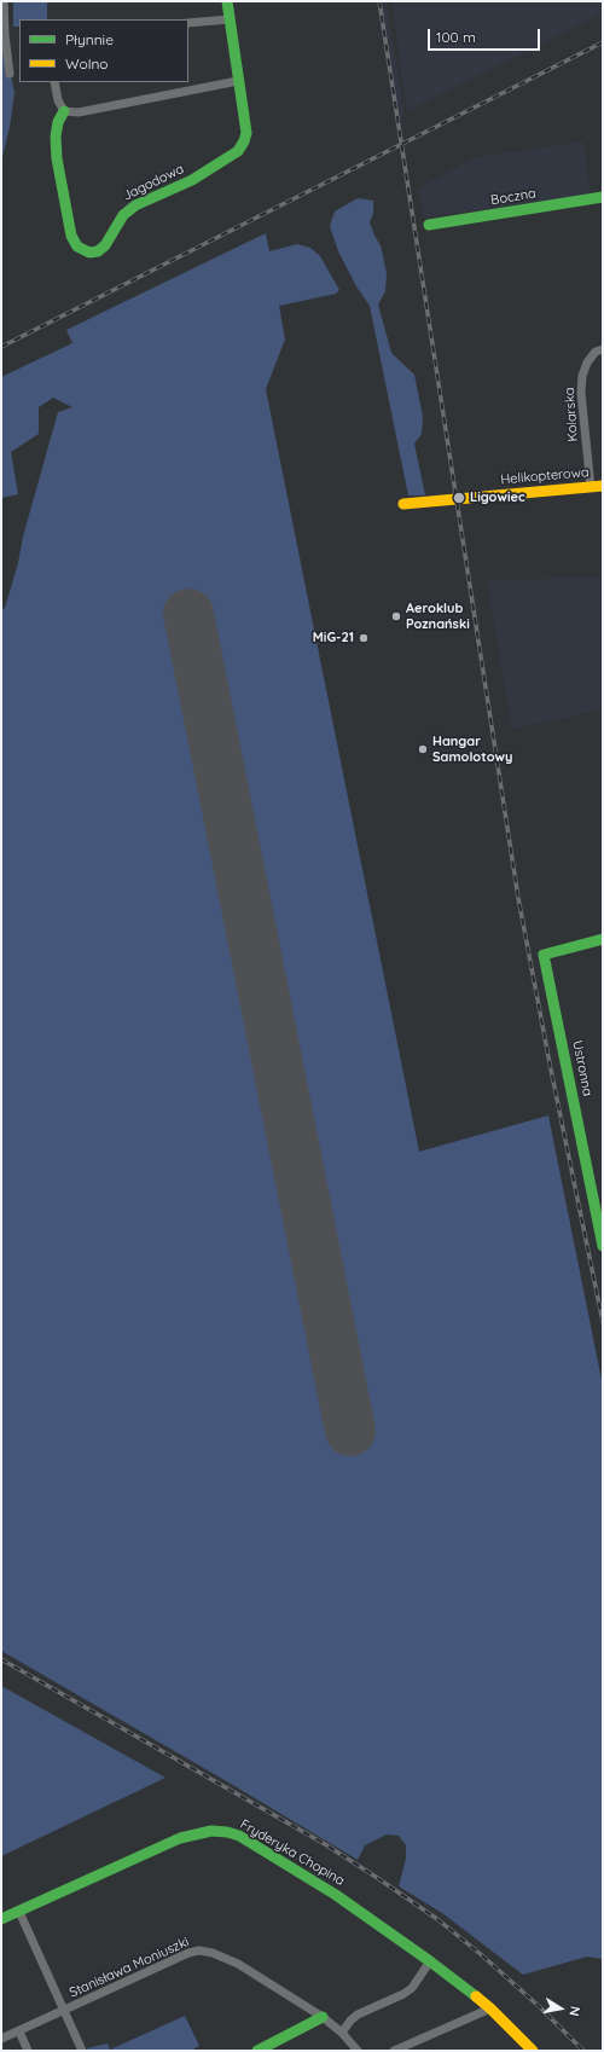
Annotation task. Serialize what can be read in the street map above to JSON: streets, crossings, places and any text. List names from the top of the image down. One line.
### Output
{"streets":{"street":["Jagodowa","Boczna","Kolarska","Helikopterowa","Ustronna","Fryderyka Chopina","Stanisława Moniuszki"]},"crossings":[["Kolarska","Helikopterowa"]],"places":["Ligowiec","Aeroklub Poznański","MiG-21","Hangar Samolotowy"],"legend":["Płynnie","Wolno"],"scale_bar":"100 m","north":"right"}
